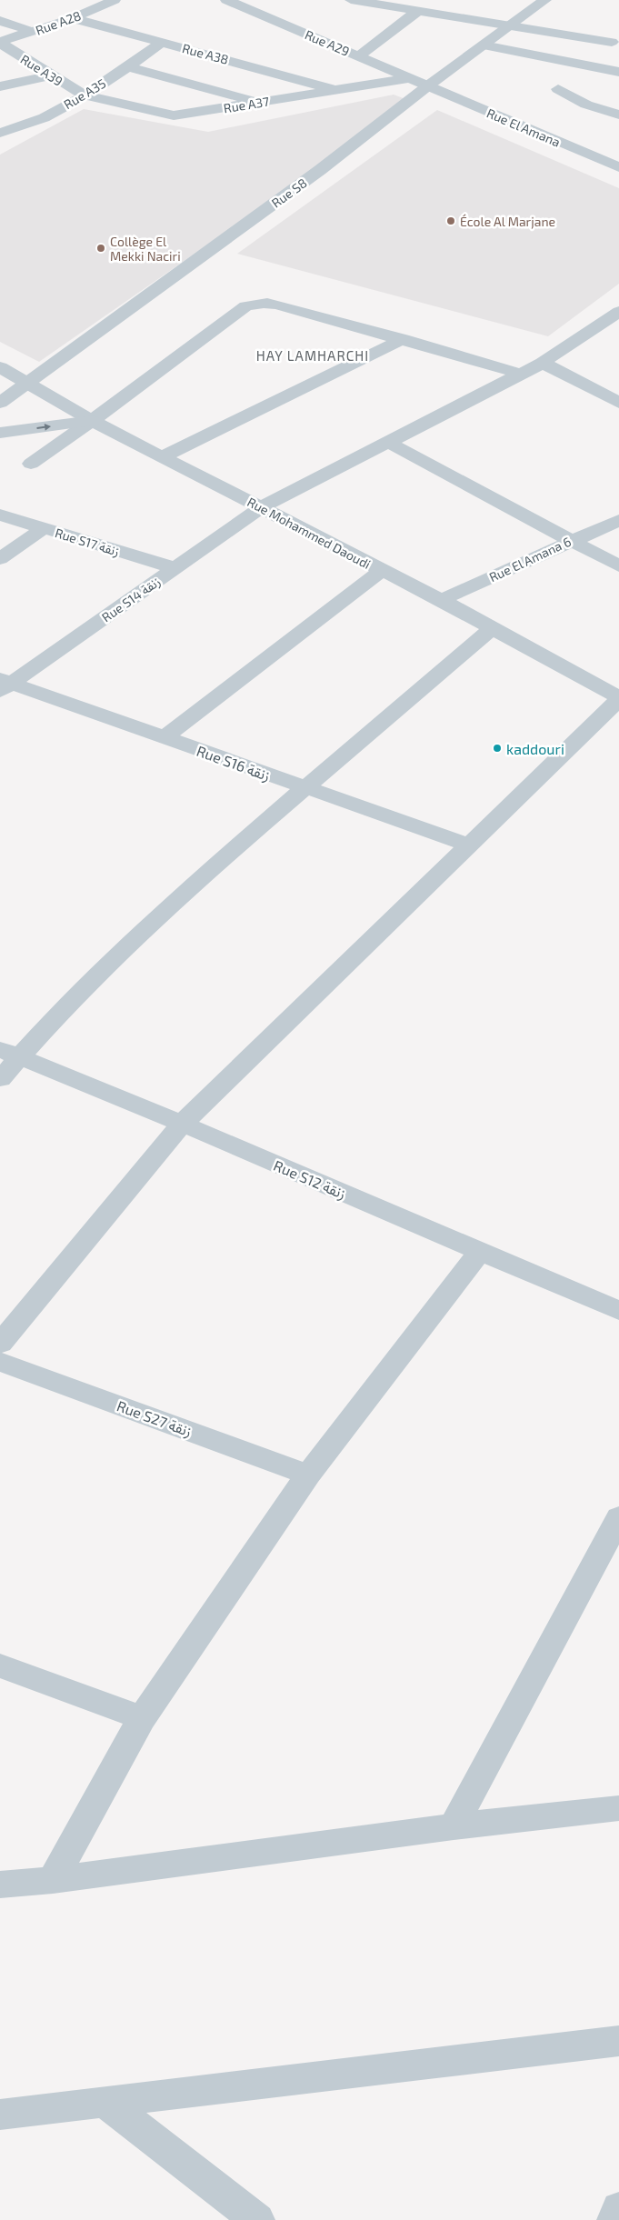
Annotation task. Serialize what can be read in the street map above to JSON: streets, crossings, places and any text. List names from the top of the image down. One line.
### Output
{"streets":{"street":["Rue A28","Rue A29","Rue A38","Rue A39","Rue A35","Rue A37","Rue El Amana","Rue S8","Rue Mohammed Daoudi","Rue S17 زنقة","Rue El Amana 6","Rue S14 زنقة","Rue S16 زنقة","Rue S12 زنقة","Rue S27 زنقة"]},"crossings":[["Rue A28","Rue A38"],["Rue A28","Rue A39"],["Rue A29","Rue A37"],["Rue A29","Rue El Amana"],["Rue A29","Rue S8"],["Rue A38","Rue A35"],["Rue A38","Rue A37"],["Rue A39","Rue A35"],["Rue A39","Rue A37"],["Rue A35","Rue A37"],["Rue El Amana","Rue S8"],["Rue S8","Rue Mohammed Daoudi"],["Rue Mohammed Daoudi","Rue El Amana 6"],["Rue Mohammed Daoudi","Rue S14 زنقة"],["Rue S17 زنقة","Rue S14 زنقة"],["Rue S14 زنقة","Rue S16 زنقة"]],"districts":["HAY LAMHARCHI"],"places":["École Al Marjane","Collège El Mekki Naciri","kaddouri"]}
